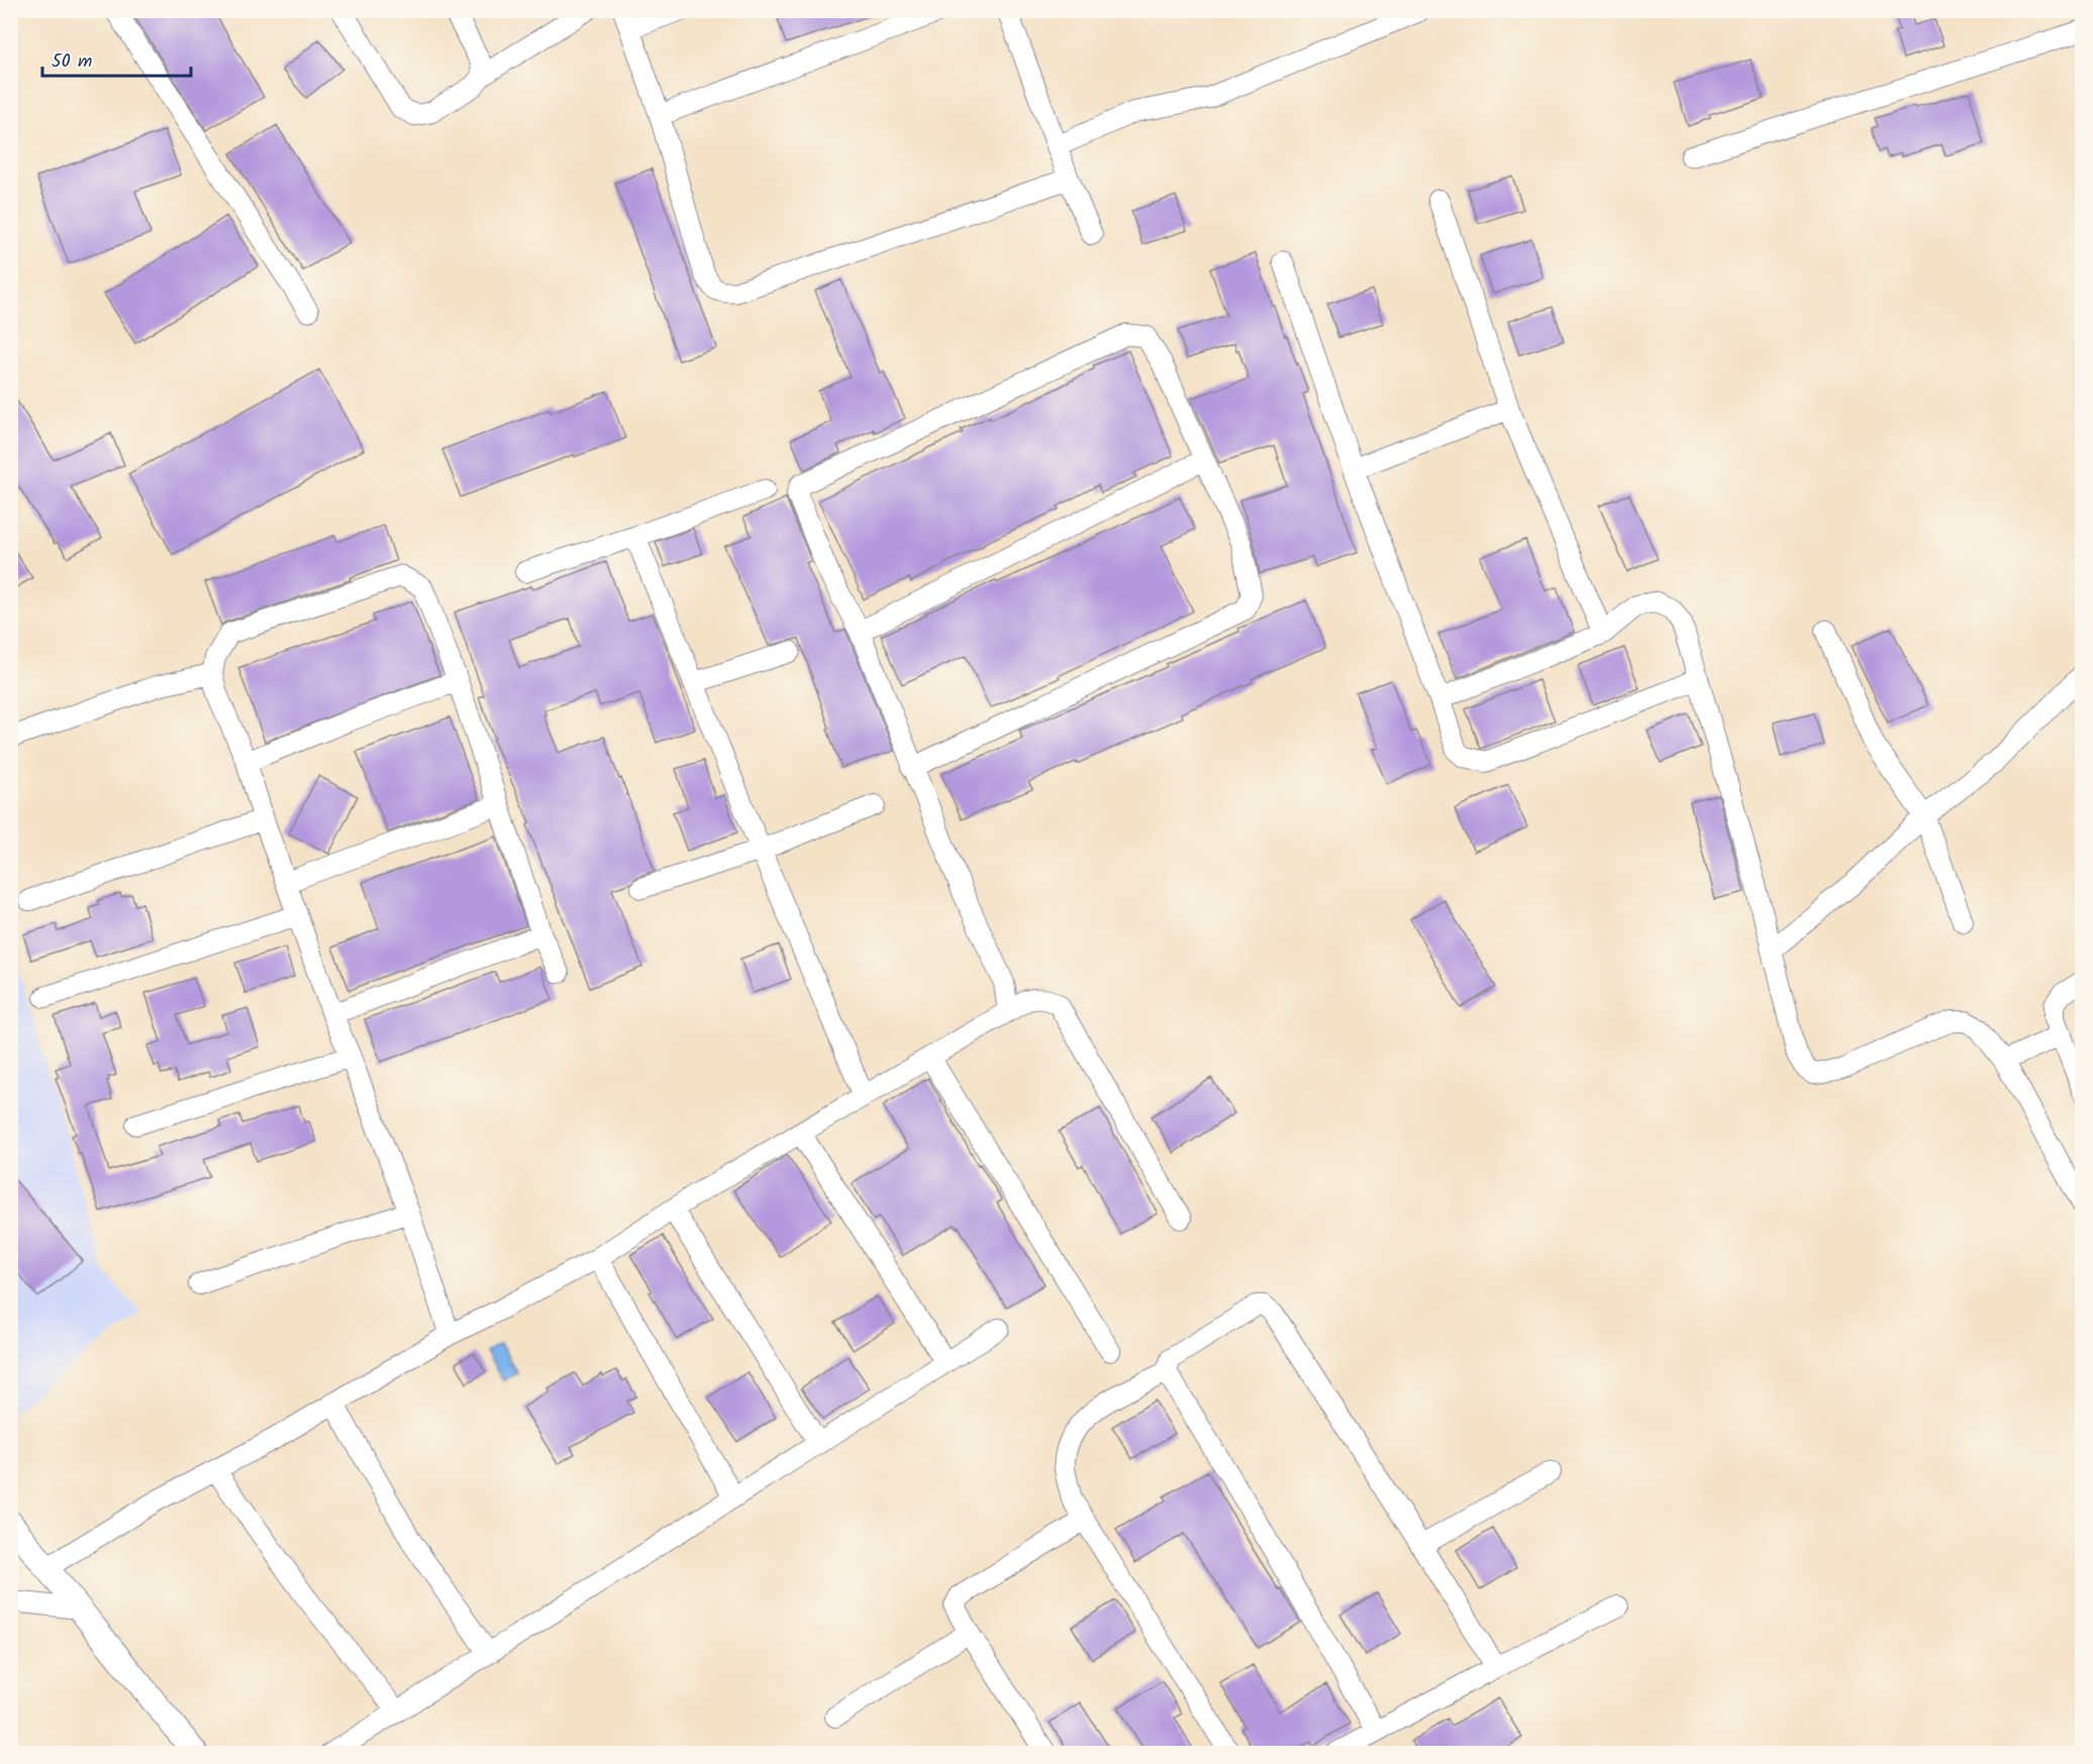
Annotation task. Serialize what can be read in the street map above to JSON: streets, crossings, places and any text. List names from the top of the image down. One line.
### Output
{"scale_bar":"50 m"}
